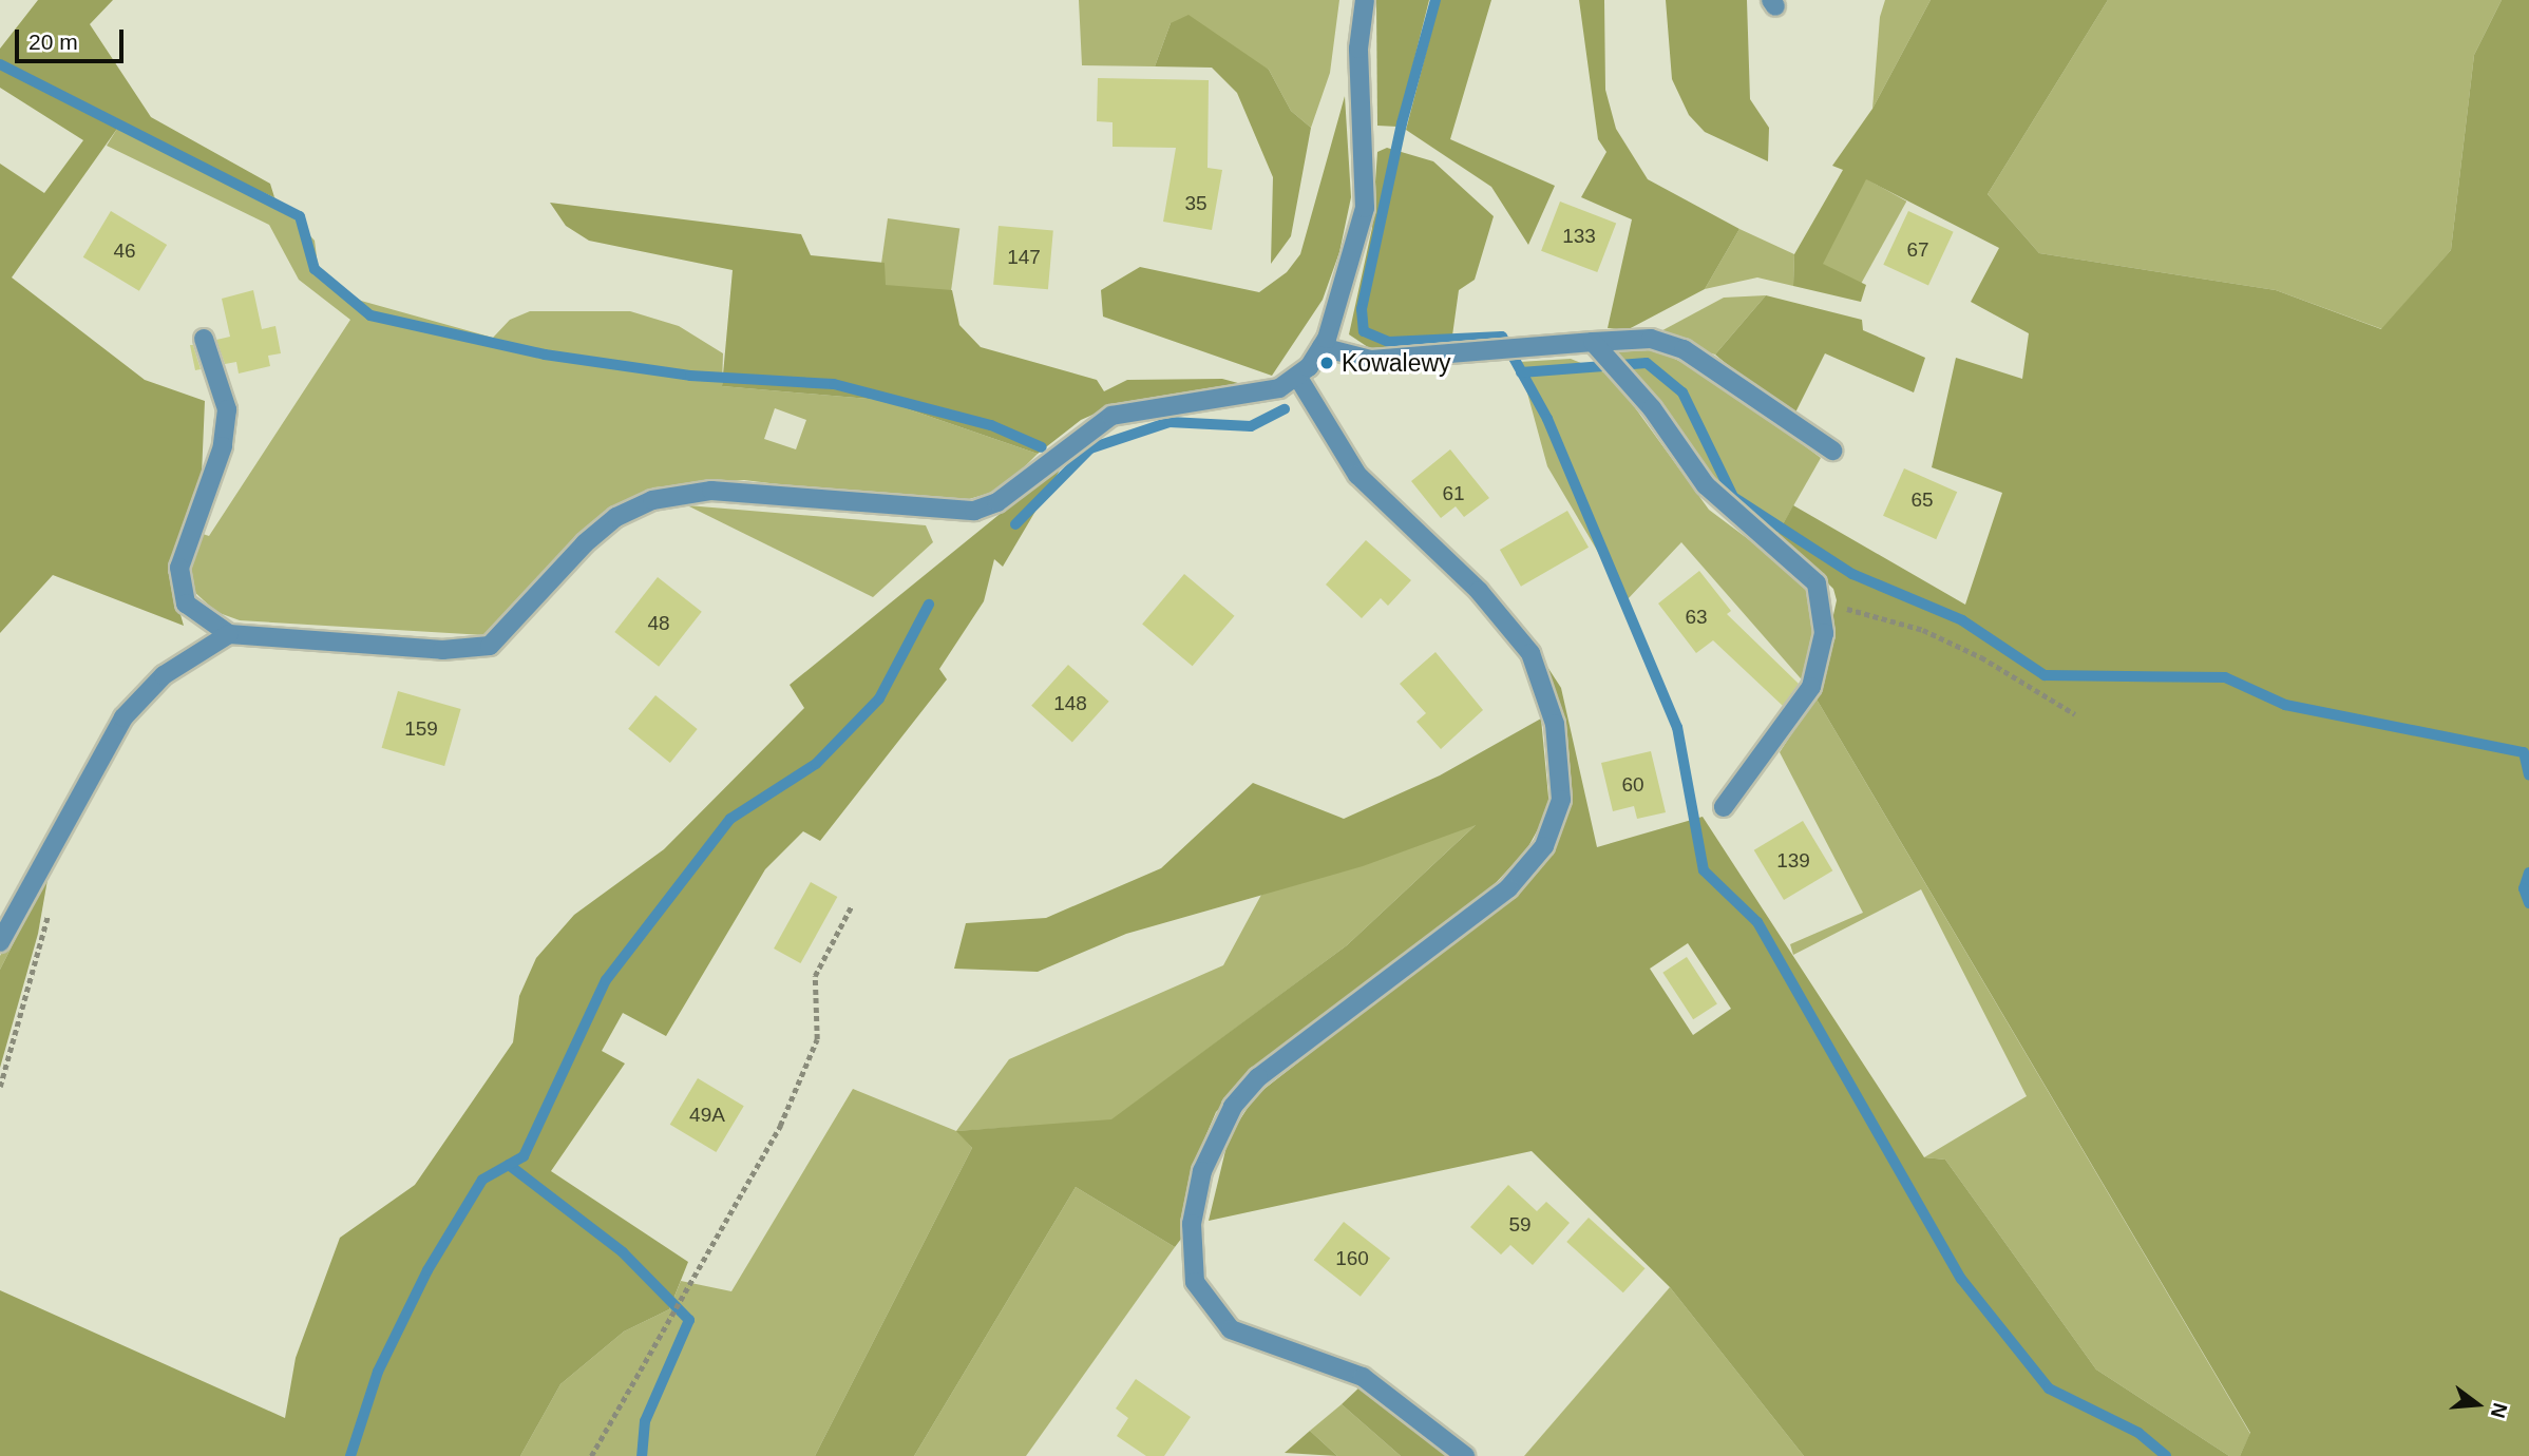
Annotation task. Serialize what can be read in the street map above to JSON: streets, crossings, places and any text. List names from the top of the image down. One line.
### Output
{"places":["Kowalewy"],"house_numbers":["35","133","67","46","147","61","65","63","48","148","159","60","139","49A","59","160"],"scale_bar":"20 m","north":"right"}
